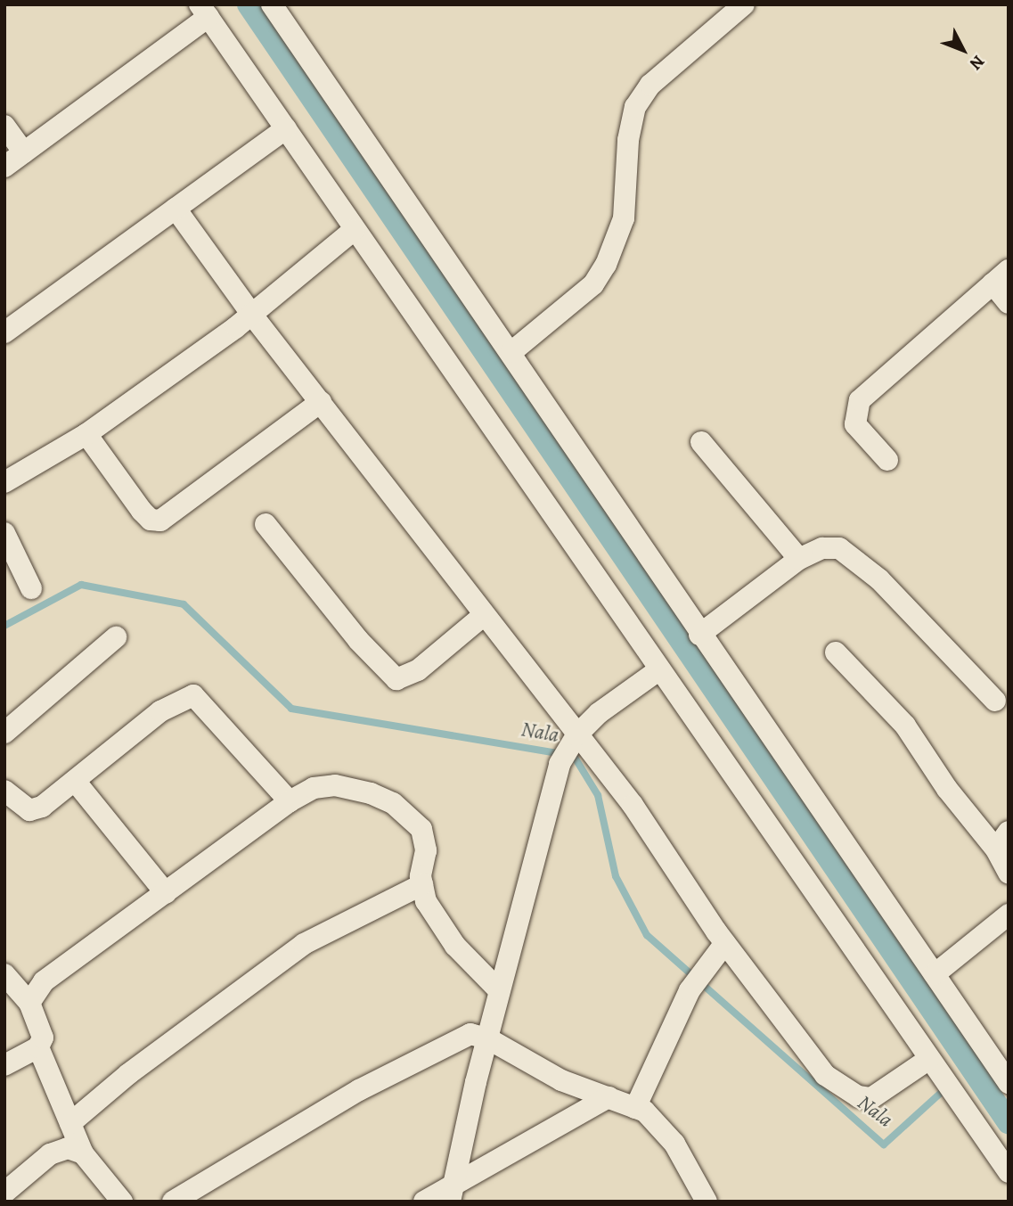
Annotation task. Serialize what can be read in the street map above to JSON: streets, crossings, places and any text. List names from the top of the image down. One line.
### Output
{"water":["Nala"],"north":"bottom right"}
